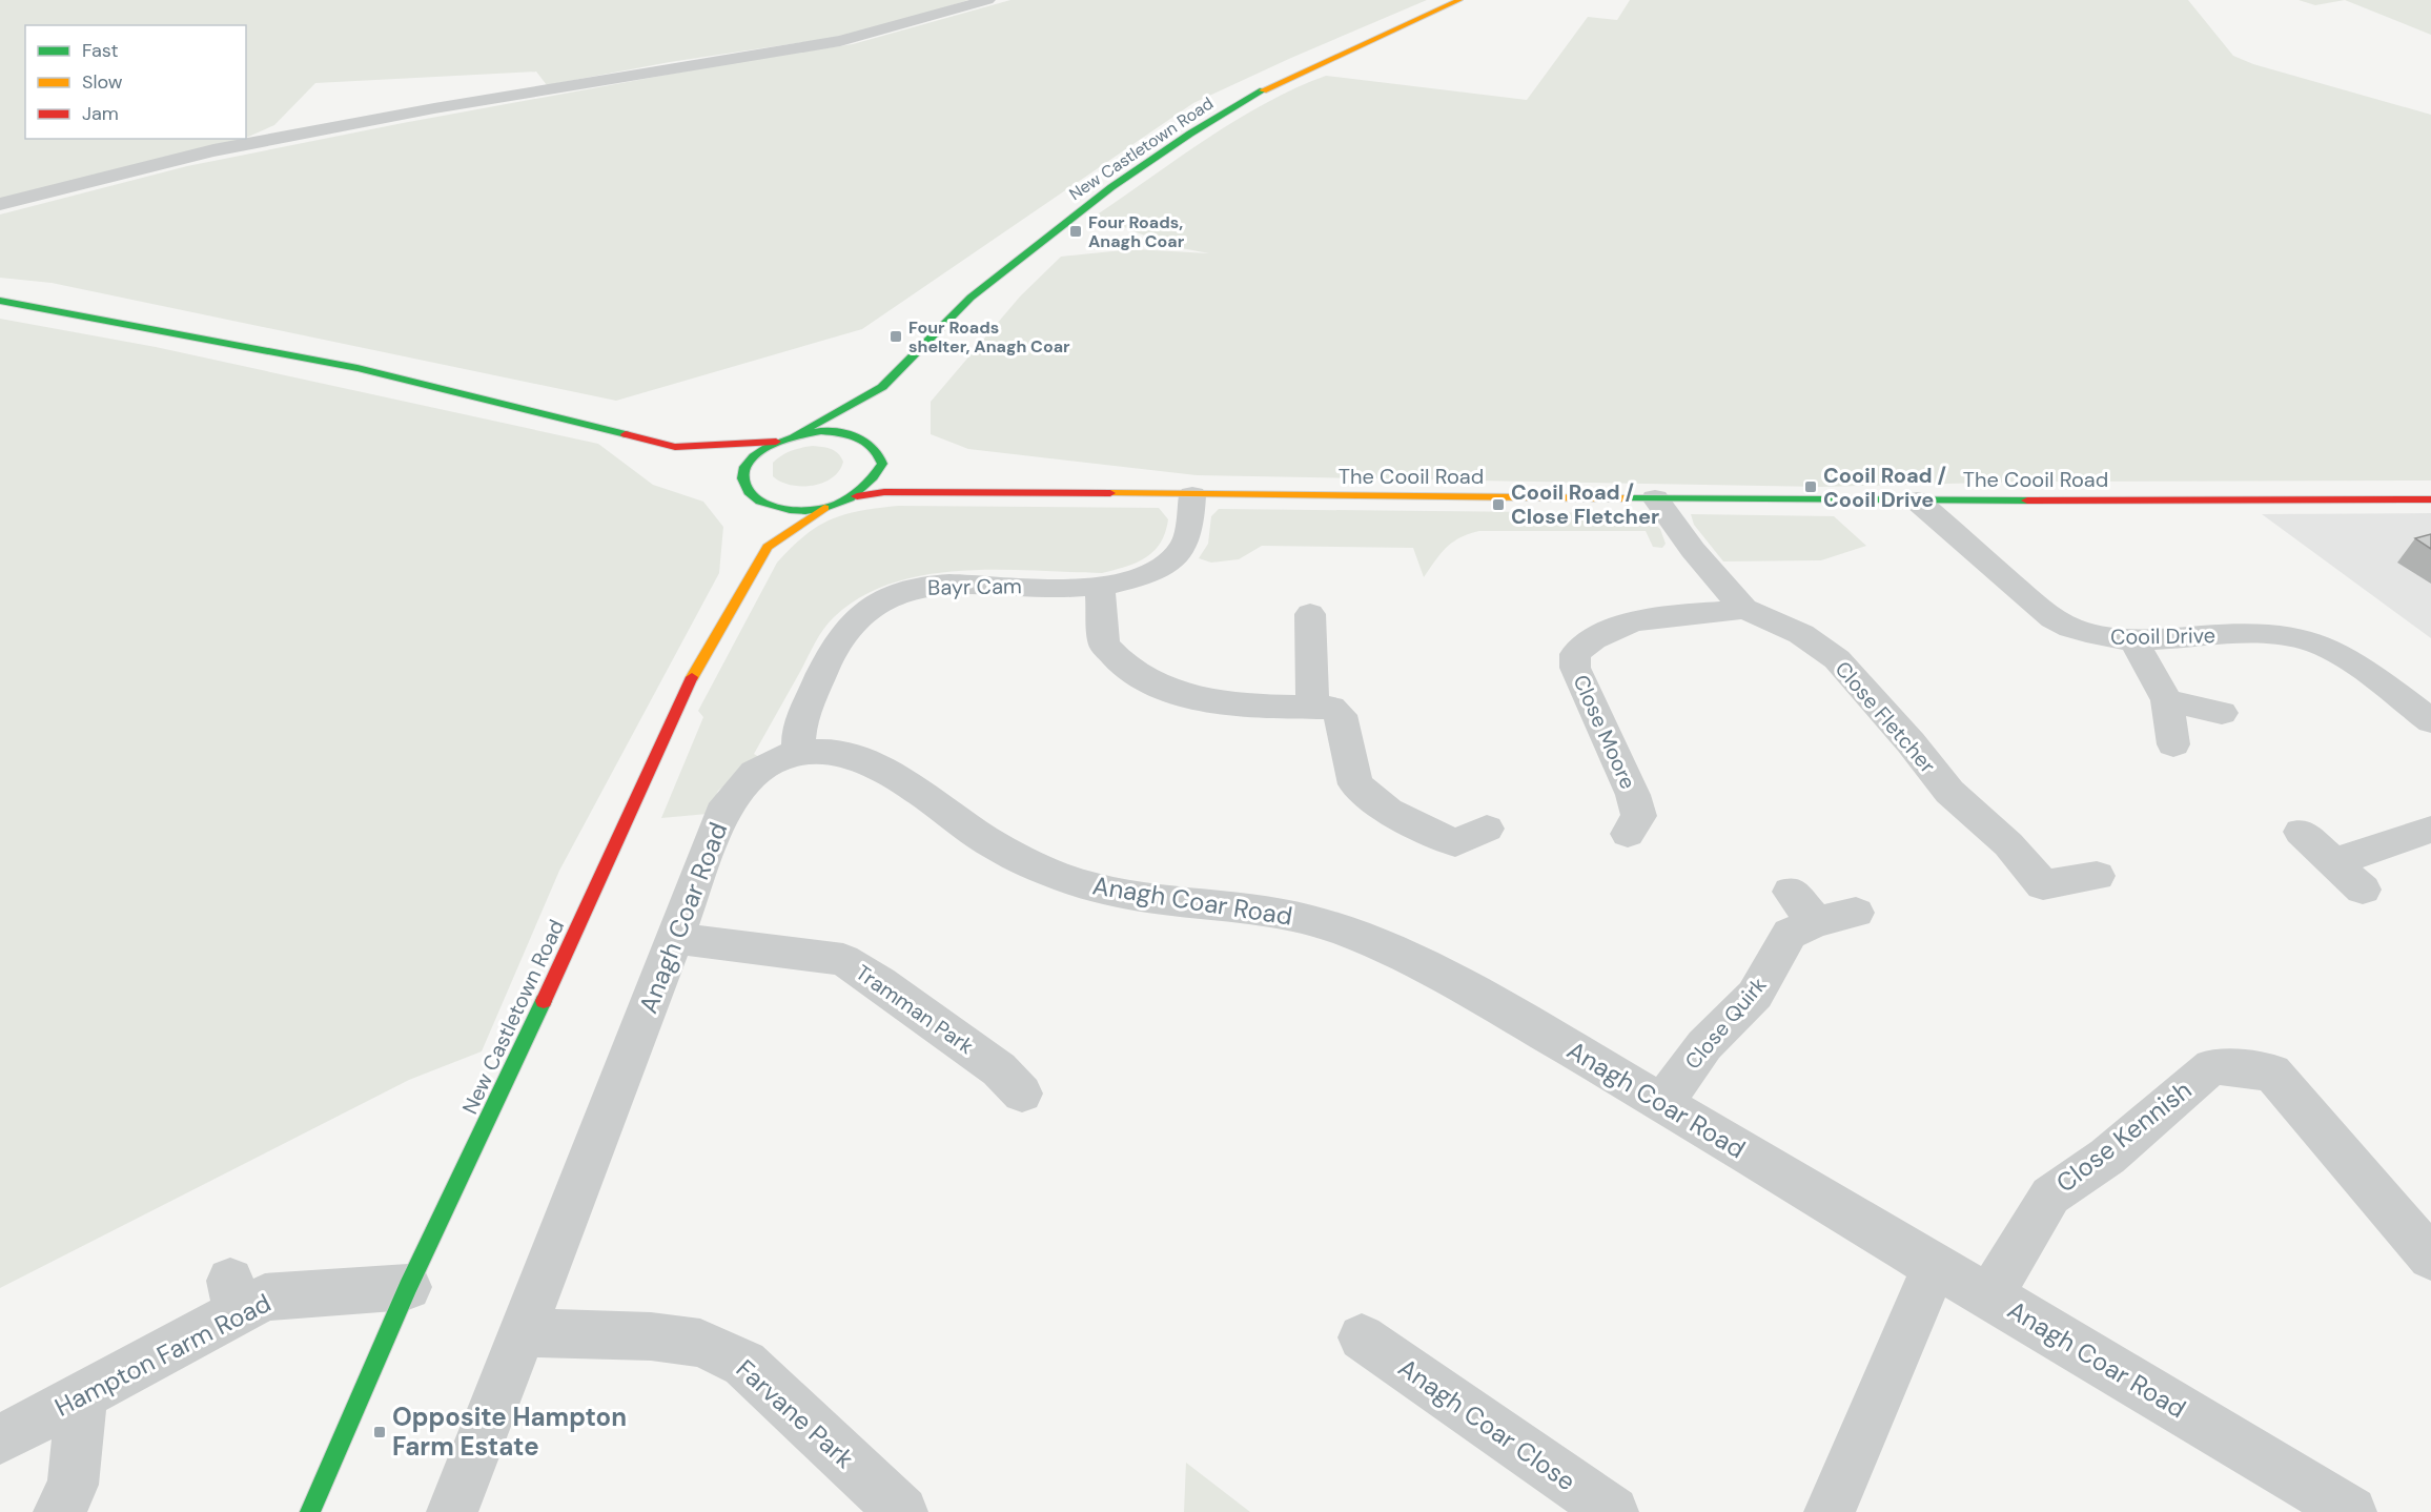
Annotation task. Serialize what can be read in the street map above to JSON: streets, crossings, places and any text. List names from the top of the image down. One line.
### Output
{"streets":{"highway":["New Castletown Road","The Cooil Road"],"street":["Bayr Cam","Cooil Drive","Close Fletcher","Close Moore","Anagh Coar Road","Tramman Park","Close Quirk","Close Kennish","Hampton Farm Road","Farvane Park","Anagh Coar Close"]},"crossings":[["New Castletown Road","Hampton Farm Road"],["The Cooil Road","Bayr Cam"],["The Cooil Road","Cooil Drive"],["The Cooil Road","Close Fletcher"],["Bayr Cam","Anagh Coar Road"],["Close Fletcher","Close Moore"],["Anagh Coar Road","Tramman Park"],["Anagh Coar Road","Close Quirk"],["Anagh Coar Road","Close Kennish"],["Anagh Coar Road","Farvane Park"]],"places":{"transit":["Four Roads, Anagh Coar","Four Roads shelter, Anagh Coar","Cooil Road / Cooil Drive","Cooil Road / Close Fletcher","Opposite Hampton Farm Estate"]},"legend":["Fast","Slow","Jam"]}
